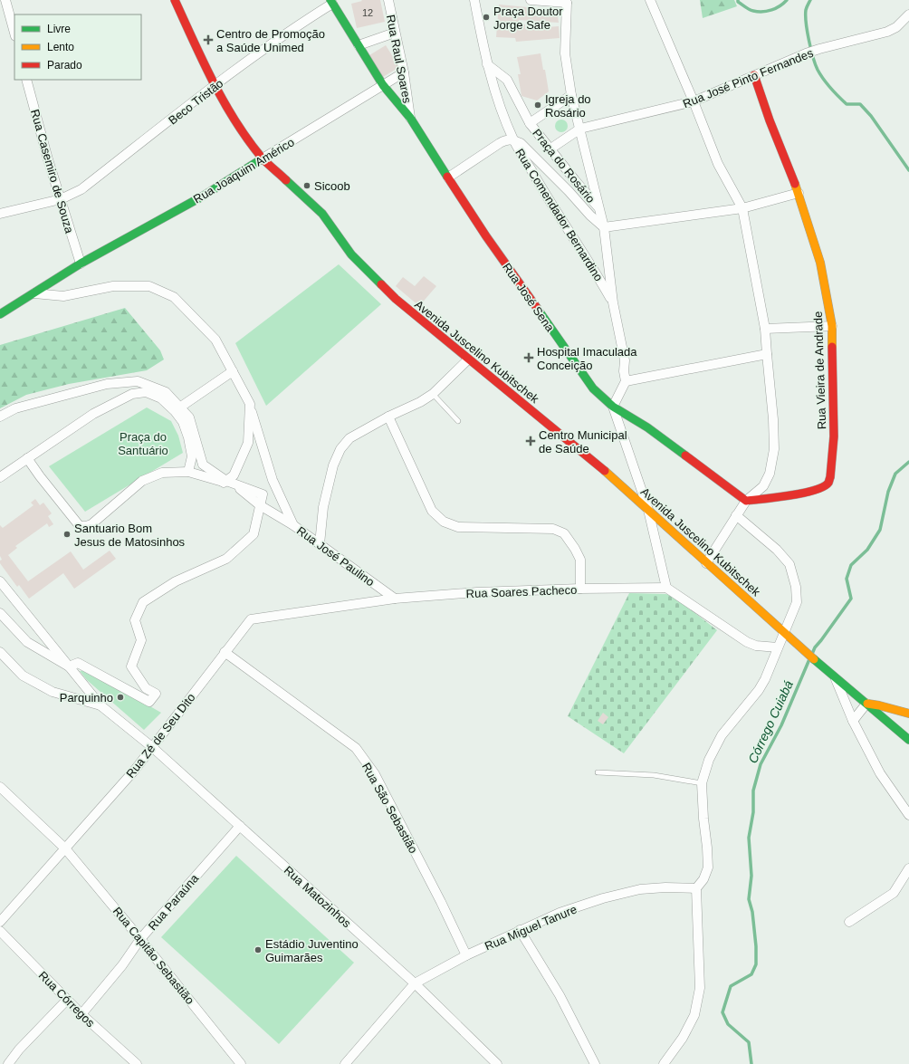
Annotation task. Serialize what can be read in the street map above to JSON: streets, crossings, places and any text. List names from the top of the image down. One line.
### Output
{"streets":{"street":["Rua Raul Soares","Rua José Pinto Fernandes","Beco Tristão","Praça do Rosário","Rua Joaquim Américo","Rua Casemiro de Souza","Rua Comendador Bernardino","Rua José Sena","Avenida Juscelino Kubitschek","Rua Vieira de Andrade","Rua José Paulino","Rua Soares Pacheco","Rua Zé de Seu Dito","Rua São Sebastião","Rua Matozinhos","Rua Paraúna","Rua Miguel Tanure","Rua Capitão Sebastião","Rua Córregos"]},"crossings":[["Rua Raul Soares","Rua Joaquim Américo"],["Rua Raul Soares","Rua José Sena"],["Rua José Pinto Fernandes","Rua Comendador Bernardino"],["Rua José Pinto Fernandes","Rua Vieira de Andrade"],["Beco Tristão","Rua Casemiro de Souza"],["Beco Tristão","Rua José Sena"],["Beco Tristão","Avenida Juscelino Kubitschek"],["Praça do Rosário","Rua Comendador Bernardino"],["Rua Joaquim Américo","Rua Casemiro de Souza"],["Rua Joaquim Américo","Rua José Sena"],["Rua Joaquim Américo","Avenida Juscelino Kubitschek"],["Rua Comendador Bernardino","Rua José Sena"],["Rua José Sena","Rua Vieira de Andrade"],["Rua José Paulino","Rua Soares Pacheco"],["Rua Soares Pacheco","Rua Zé de Seu Dito"],["Rua Zé de Seu Dito","Rua São Sebastião"],["Rua Zé de Seu Dito","Rua Matozinhos"],["Rua Zé de Seu Dito","Rua Capitão Sebastião"],["Rua São Sebastião","Rua Miguel Tanure"],["Rua Matozinhos","Rua Paraúna"],["Rua Matozinhos","Rua Miguel Tanure"],["Rua Paraúna","Rua Capitão Sebastião"],["Rua Paraúna","Rua Córregos"]],"water":["Córrego Cuiabá"],"parks":["Praça do Santuário"],"places":{"other":["Praça Doutor Jorge Safe","Igreja do Rosário","Sicoob","Santuario Bom Jesus de Matosinhos","Parquinho","Estádio Juventino Guimarães"],"health":["Centro de Promoção a Saúde Unimed","Hospital Imaculada Conceição","Centro Municipal de Saúde"]},"house_numbers":["12"],"legend":["Livre","Lento","Parado"]}
